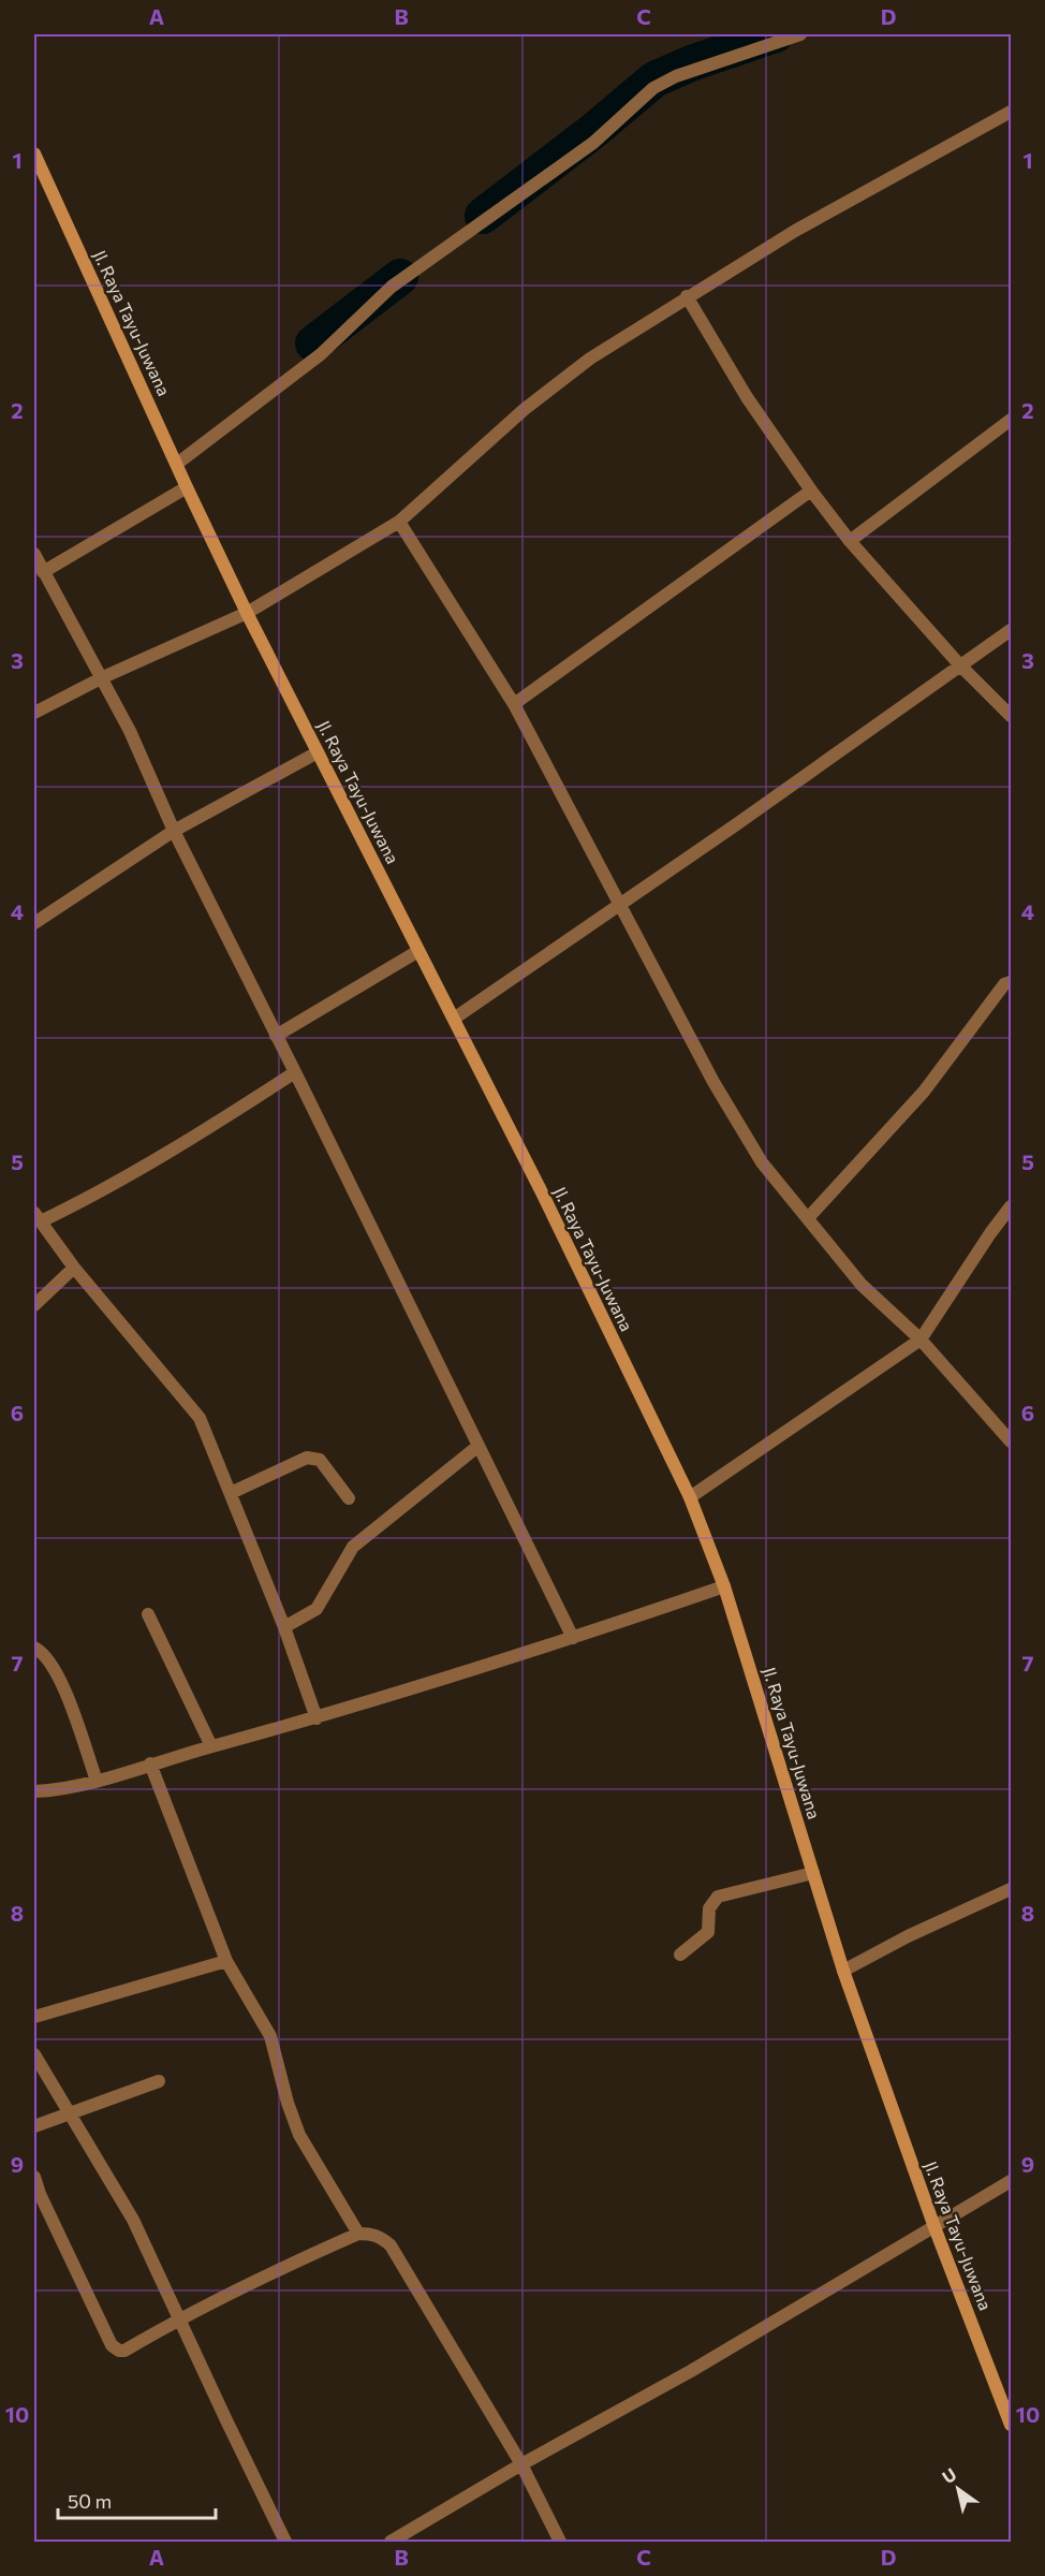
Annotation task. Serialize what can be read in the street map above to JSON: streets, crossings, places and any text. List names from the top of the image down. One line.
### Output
{"streets":{"main road":["Jl. Raya Tayu-Juwana"]},"scale_bar":"50 m","north":"top left","grid":{"columns":["A","B","C","D"],"rows":["1","2","3","4","5","6","7","8","9","10"]}}
